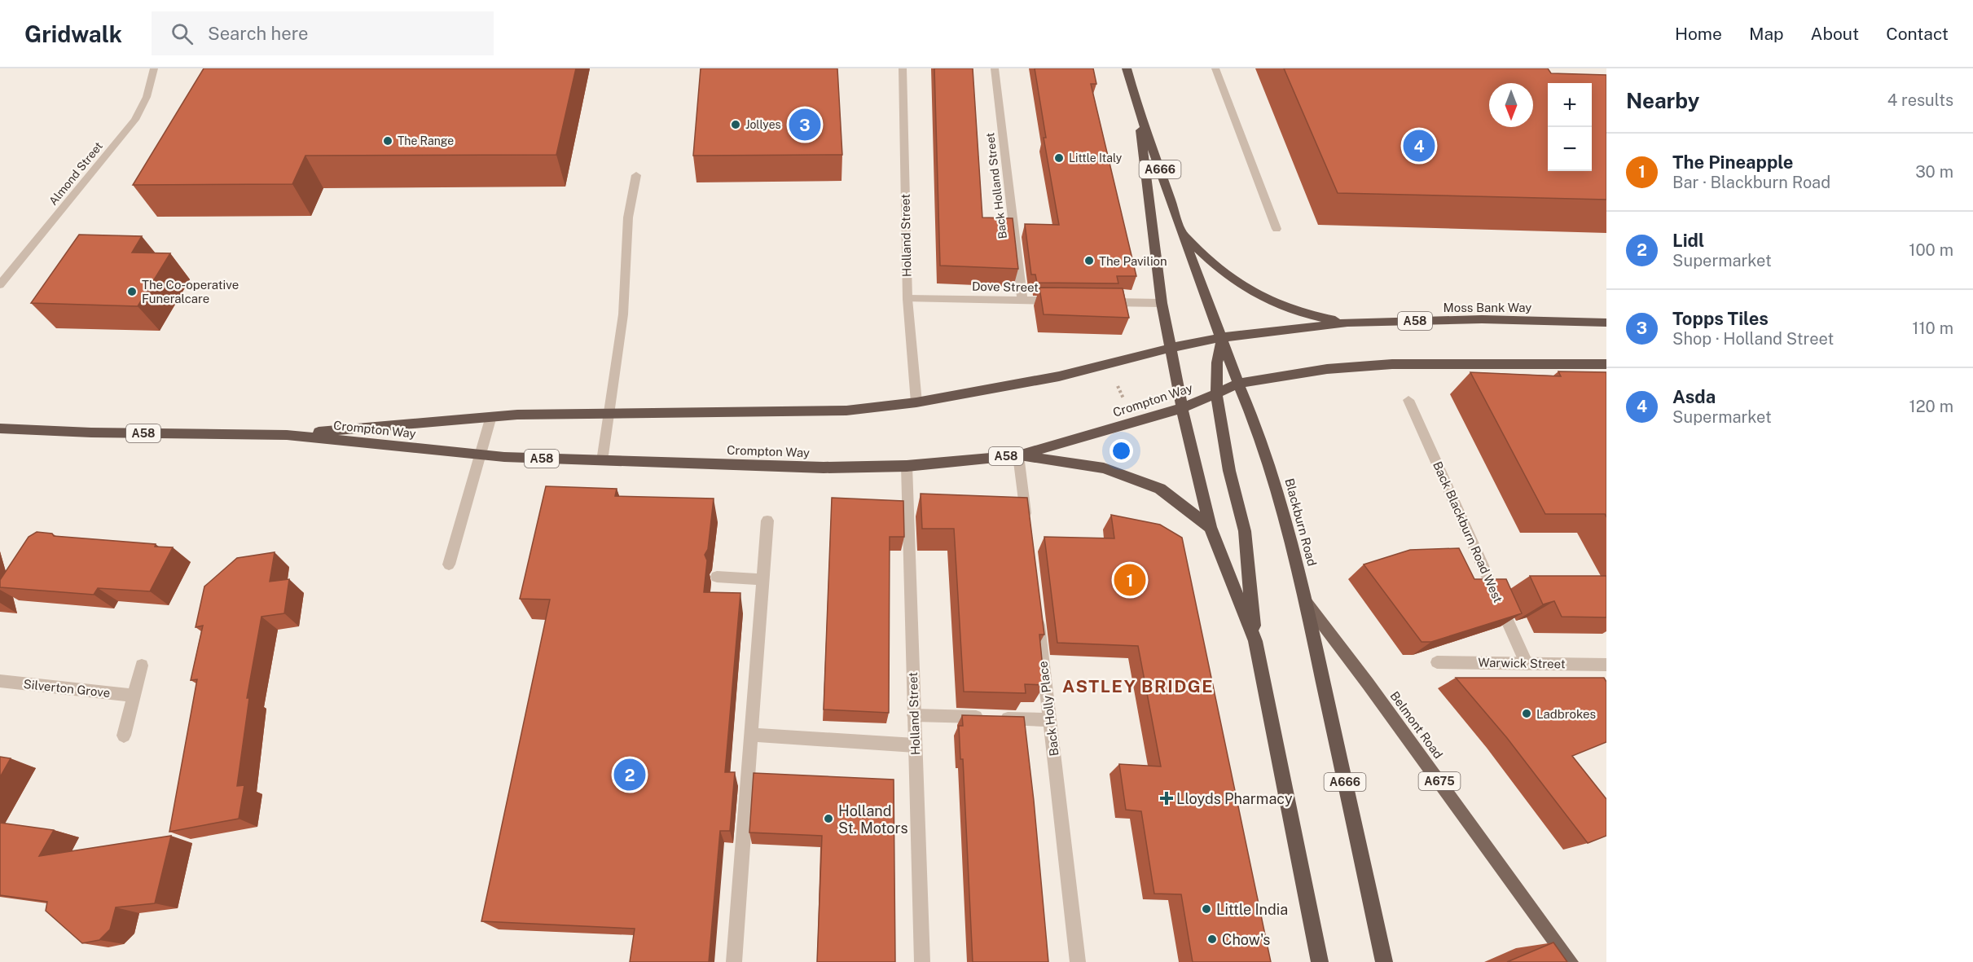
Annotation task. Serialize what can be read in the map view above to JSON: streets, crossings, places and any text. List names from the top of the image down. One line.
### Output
{"streets":{"highway":["A666","Moss Bank Way","A58","Crompton Way","Blackburn Road"],"main road":["Belmont Road","A675"],"street":["Almond Street","Back Holland Street","Holland Street","Dove Street","Back Blackburn Road West","Warwick Street","Silverton Grove","Back Holly Place"]},"crossings":[["Back Holland Street","Dove Street"],["Holland Street","Dove Street"],["Holland Street","Crompton Way"],["Moss Bank Way","Crompton Way"],["Moss Bank Way","Blackburn Road"],["A58","Crompton Way"],["A58","Blackburn Road"],["Crompton Way","Blackburn Road"],["Blackburn Road","Belmont Road"],["Back Blackburn Road West","Warwick Street"]],"districts":["ASTLEY BRIDGE"],"places":{"other":["Jollyes","The Range","Little Italy","The Pavilion","The Co-operative Funeralcare","Ladbrokes","Holland St. Motors","Little India","Chow's"],"health":["Lloyds Pharmacy"]},"north":"bottom","page":{"header":"Gridwalk","search":"Search here","nav":["Home","Map","About","Contact"],"heading":["Nearby","4 results"],"map_buttons":["+","−"],"pins":["3","4","1","2"],"list":[{"mark":"1","name":"The Pineapple","note":"Bar · Blackburn Road","value":"30 m"},{"mark":"2","name":"Lidl","note":"Supermarket","value":"100 m"},{"mark":"3","name":"Topps Tiles","note":"Shop · Holland Street","value":"110 m"},{"mark":"4","name":"Asda","note":"Supermarket","value":"120 m"}]}}
